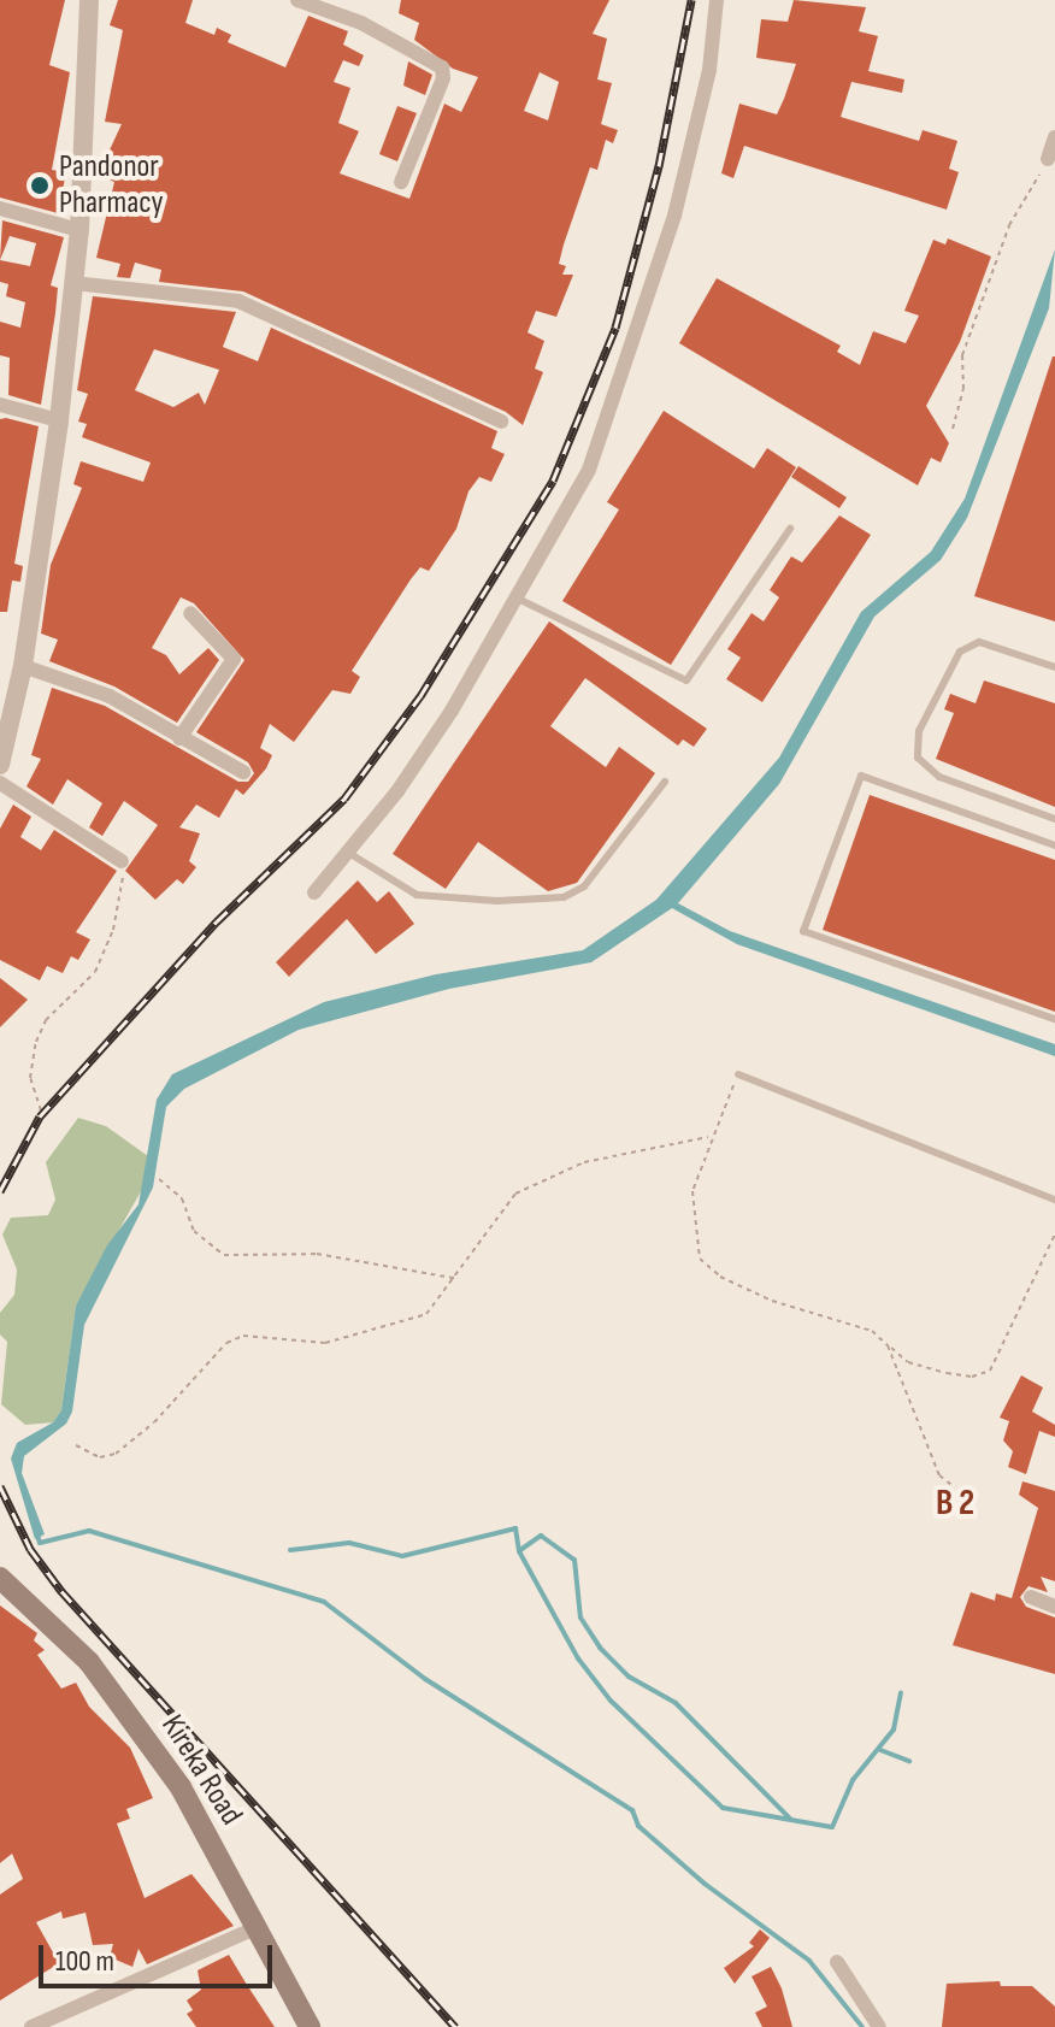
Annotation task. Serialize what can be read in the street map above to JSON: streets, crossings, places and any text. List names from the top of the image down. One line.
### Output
{"streets":{"main road":["Kireka Road"]},"districts":["B 2"],"places":["Pandonor Pharmacy"],"scale_bar":"100 m"}
